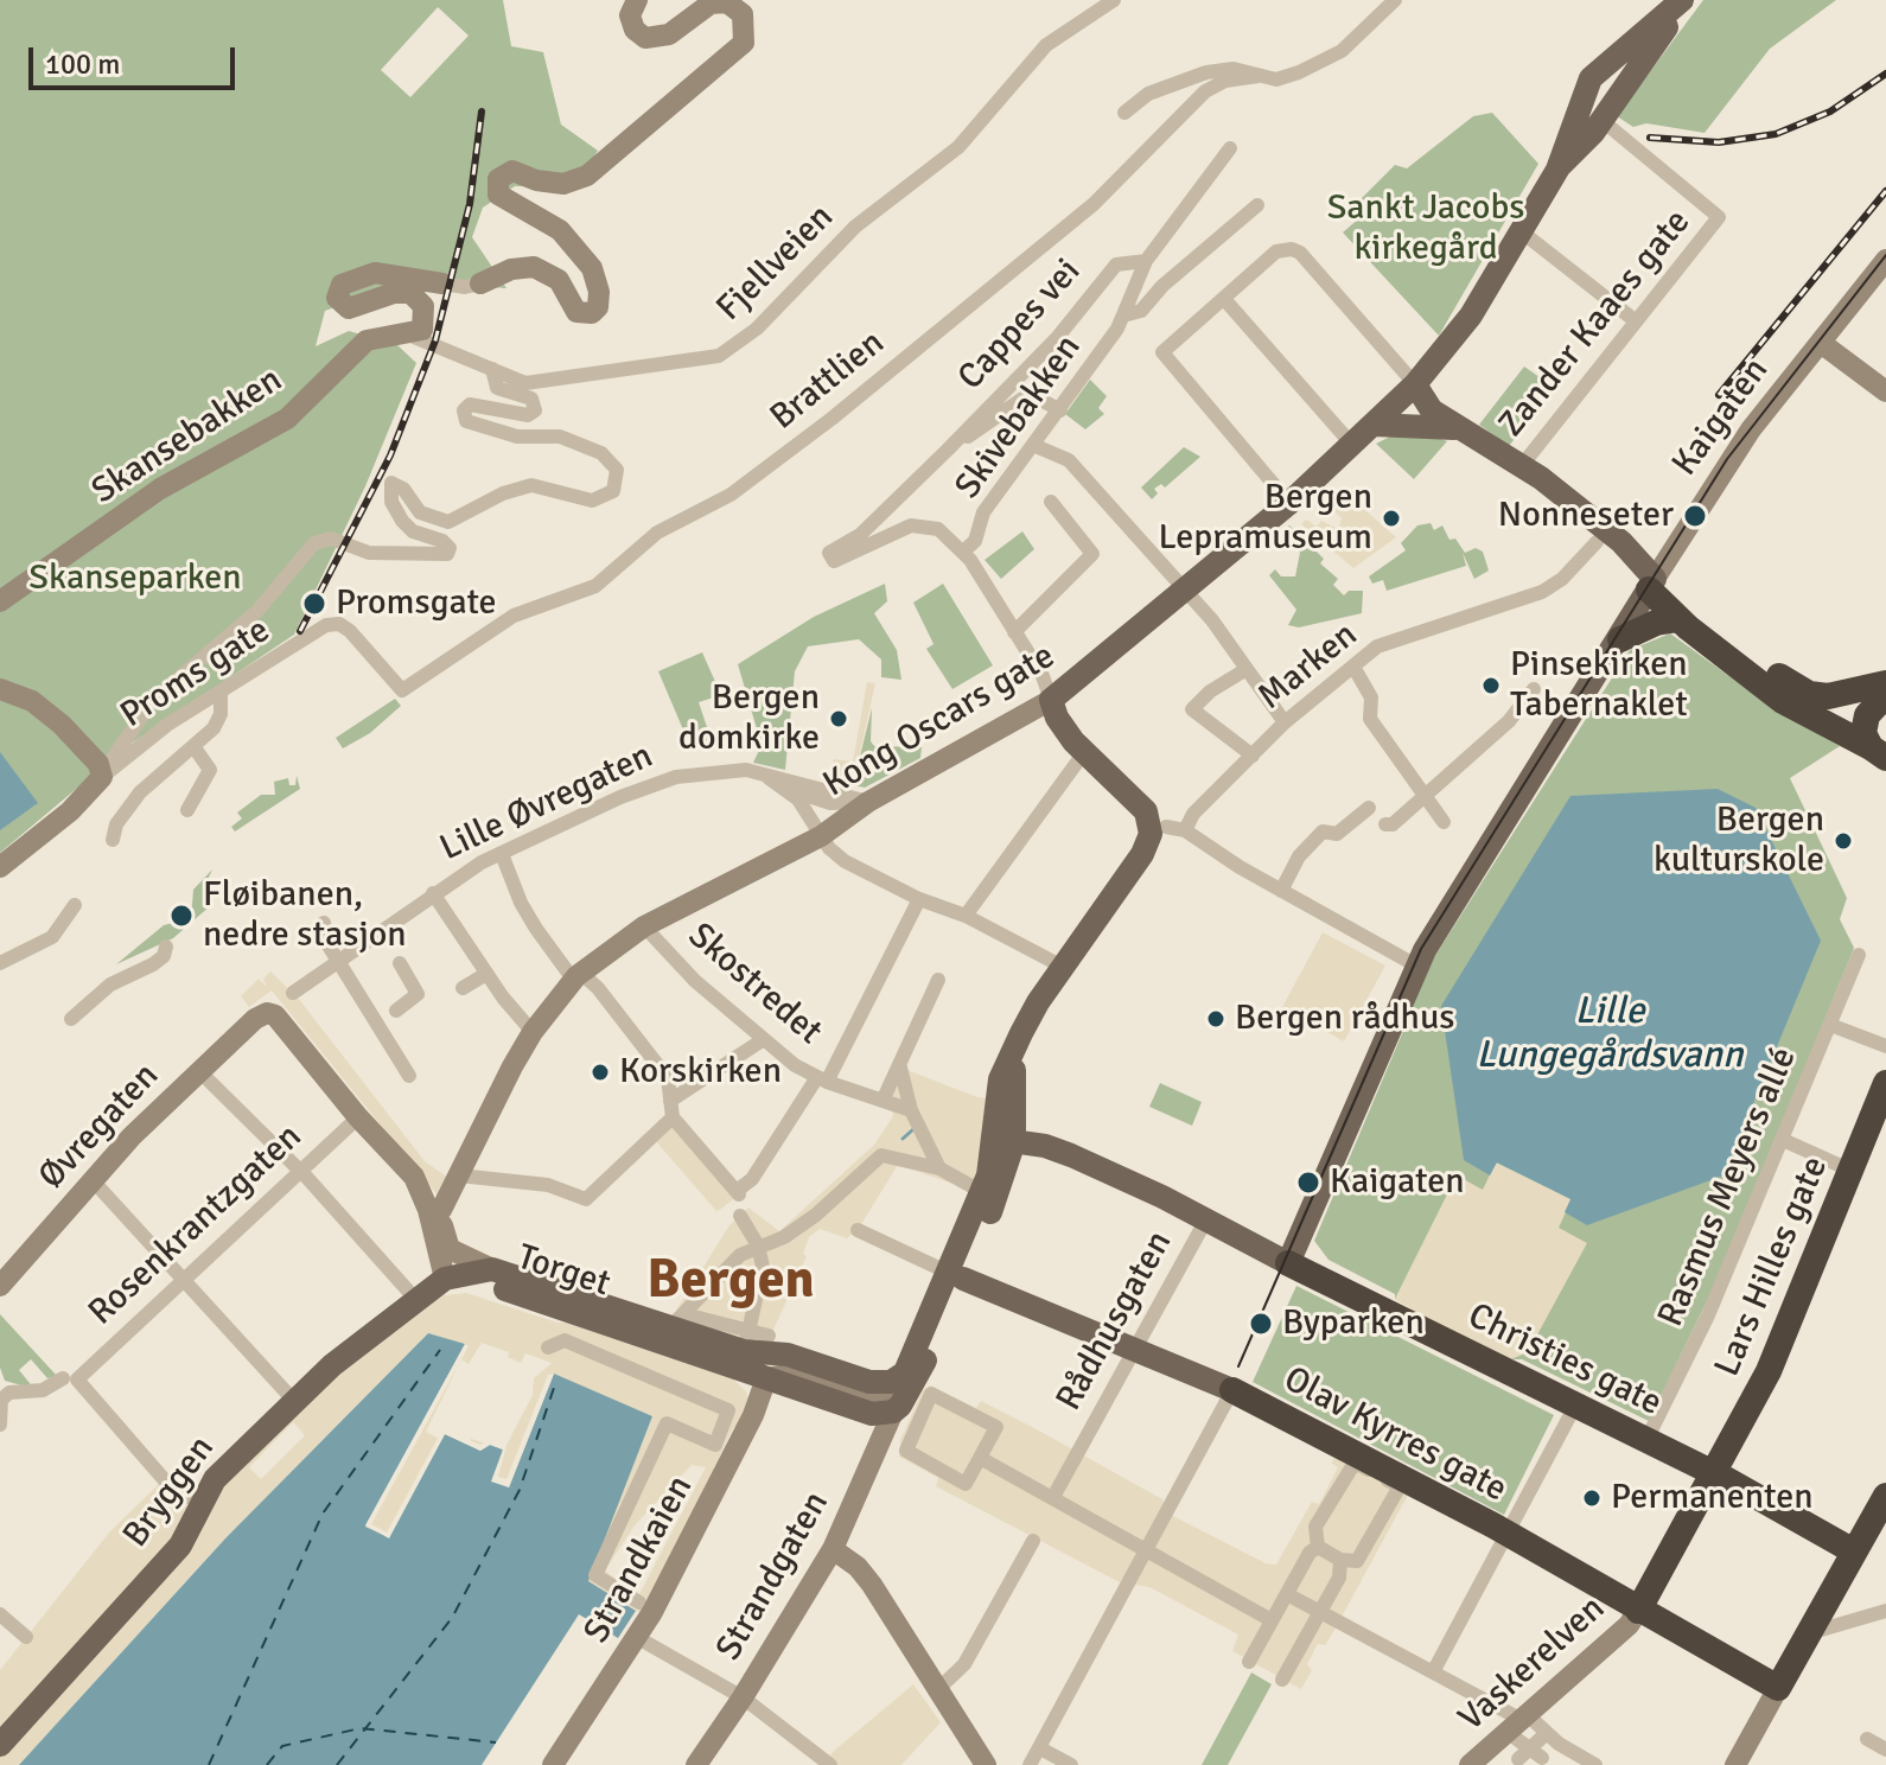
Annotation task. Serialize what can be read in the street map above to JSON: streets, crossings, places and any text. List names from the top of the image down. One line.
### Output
{"streets":{"highway":["Lars Hilles gate","Christies gate","Olav Kyrres gate"],"main road":["Kaigaten","Kong Oscars gate","Torget","Bryggen"],"street":["Fjellveien","Zander Kaaes gate","Cappes vei","Brattlien","Skivebakken","Skansebakken","Marken","Proms gate","Lille Øvregaten","Skostredet","Øvregaten","Rasmus Meyers allé","Rosenkrantzgaten","Rådhusgaten","Strandkaien","Strandgaten","Vaskerelven"]},"crossings":[["Fjellveien","Skansebakken"],["Cappes vei","Skivebakken"],["Brattlien","Proms gate"],["Kaigaten","Christies gate"],["Kong Oscars gate","Skostredet"],["Øvregaten","Rosenkrantzgaten"],["Rasmus Meyers allé","Christies gate"],["Lars Hilles gate","Christies gate"],["Lars Hilles gate","Olav Kyrres gate"],["Lars Hilles gate","Vaskerelven"],["Torget","Bryggen"],["Torget","Strandkaien"],["Torget","Strandgaten"],["Rådhusgaten","Christies gate"],["Rådhusgaten","Olav Kyrres gate"],["Olav Kyrres gate","Vaskerelven"]],"districts":["Bergen"],"water":["Lille Lungegårdsvann"],"parks":["Sankt Jacobs kirkegård","Skanseparken"],"places":["Nonneseter","Bergen Lepramuseum","Promsgate","Pinsekirken Tabernaklet","Bergen domkirke","Bergen kulturskole","Fløibanen, nedre stasjon","Bergen rådhus","Korskirken","Kaigaten","Byparken","Permanenten"],"scale_bar":"100 m"}
